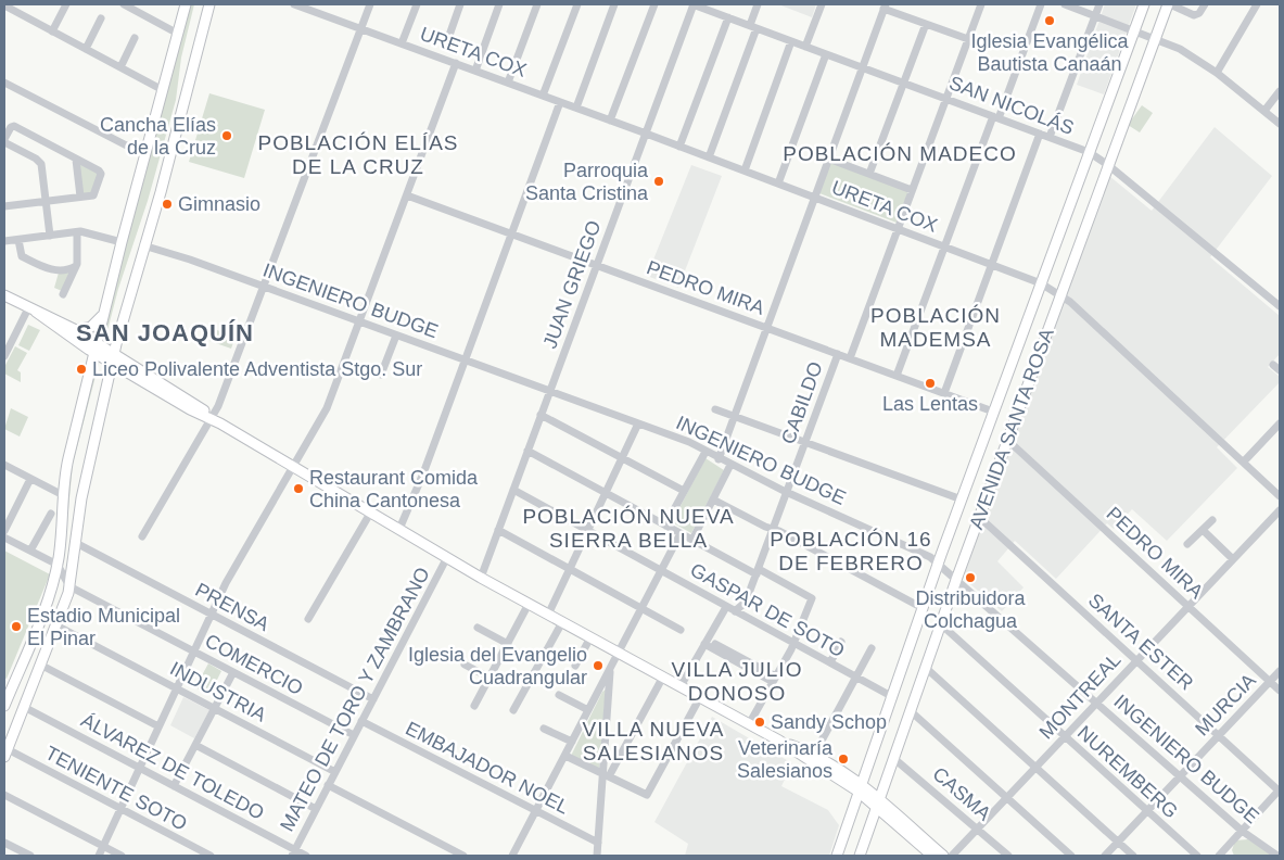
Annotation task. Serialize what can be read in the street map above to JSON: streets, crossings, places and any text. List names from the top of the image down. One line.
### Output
{"streets":{"main road":["AVENIDA SANTA ROSA"],"street":["URETA COX","SAN NICOLÁS","JUAN GRIEGO","PEDRO MIRA","INGENIERO BUDGE","CABILDO","PRENSA","GASPAR DE SOTO","SANTA ESTER","COMERCIO","INDUSTRIA","MONTREAL","MATEO DE TORO Y ZAMBRANO","MURCIA","ÁLVAREZ DE TOLEDO","EMBAJADOR NOEL","NUREMBERG","TENIENTE SOTO","CASMA"]},"crossings":[["URETA COX","JUAN GRIEGO"],["URETA COX","AVENIDA SANTA ROSA"],["SAN NICOLÁS","JUAN GRIEGO"],["SAN NICOLÁS","AVENIDA SANTA ROSA"],["JUAN GRIEGO","PEDRO MIRA"],["JUAN GRIEGO","INGENIERO BUDGE"],["JUAN GRIEGO","GASPAR DE SOTO"],["PEDRO MIRA","CABILDO"],["PEDRO MIRA","AVENIDA SANTA ROSA"],["PEDRO MIRA","MONTREAL"],["PEDRO MIRA","MURCIA"],["INGENIERO BUDGE","CABILDO"],["INGENIERO BUDGE","AVENIDA SANTA ROSA"],["INGENIERO BUDGE","MONTREAL"],["INGENIERO BUDGE","MURCIA"],["CABILDO","GASPAR DE SOTO"],["AVENIDA SANTA ROSA","GASPAR DE SOTO"],["AVENIDA SANTA ROSA","SANTA ESTER"],["AVENIDA SANTA ROSA","NUREMBERG"],["AVENIDA SANTA ROSA","CASMA"],["PRENSA","MATEO DE TORO Y ZAMBRANO"],["SANTA ESTER","MONTREAL"],["SANTA ESTER","MURCIA"],["COMERCIO","MATEO DE TORO Y ZAMBRANO"],["INDUSTRIA","MATEO DE TORO Y ZAMBRANO"],["MONTREAL","NUREMBERG"],["MONTREAL","CASMA"],["MATEO DE TORO Y ZAMBRANO","ÁLVAREZ DE TOLEDO"],["MATEO DE TORO Y ZAMBRANO","EMBAJADOR NOEL"],["MURCIA","NUREMBERG"]],"districts":["POBLACIÓN ELÍAS DE LA CRUZ","POBLACIÓN MADECO","POBLACIÓN MADEMSA","SAN JOAQUÍN","POBLACIÓN NUEVA SIERRA BELLA","POBLACIÓN 16 DE FEBRERO","VILLA JULIO DONOSO","VILLA NUEVA SALESIANOS"],"places":["Iglesia Evangélica Bautista Canaán","Cancha Elías de la Cruz","Parroquia Santa Cristina","Gimnasio","Liceo Polivalente Adventista Stgo. Sur","Las Lentas","Restaurant Comida China Cantonesa","Distribuidora Colchagua","Estadio Municipal El Pinar","Iglesia del Evangelio Cuadrangular","Sandy Schop","Veterinaría Salesianos"]}
